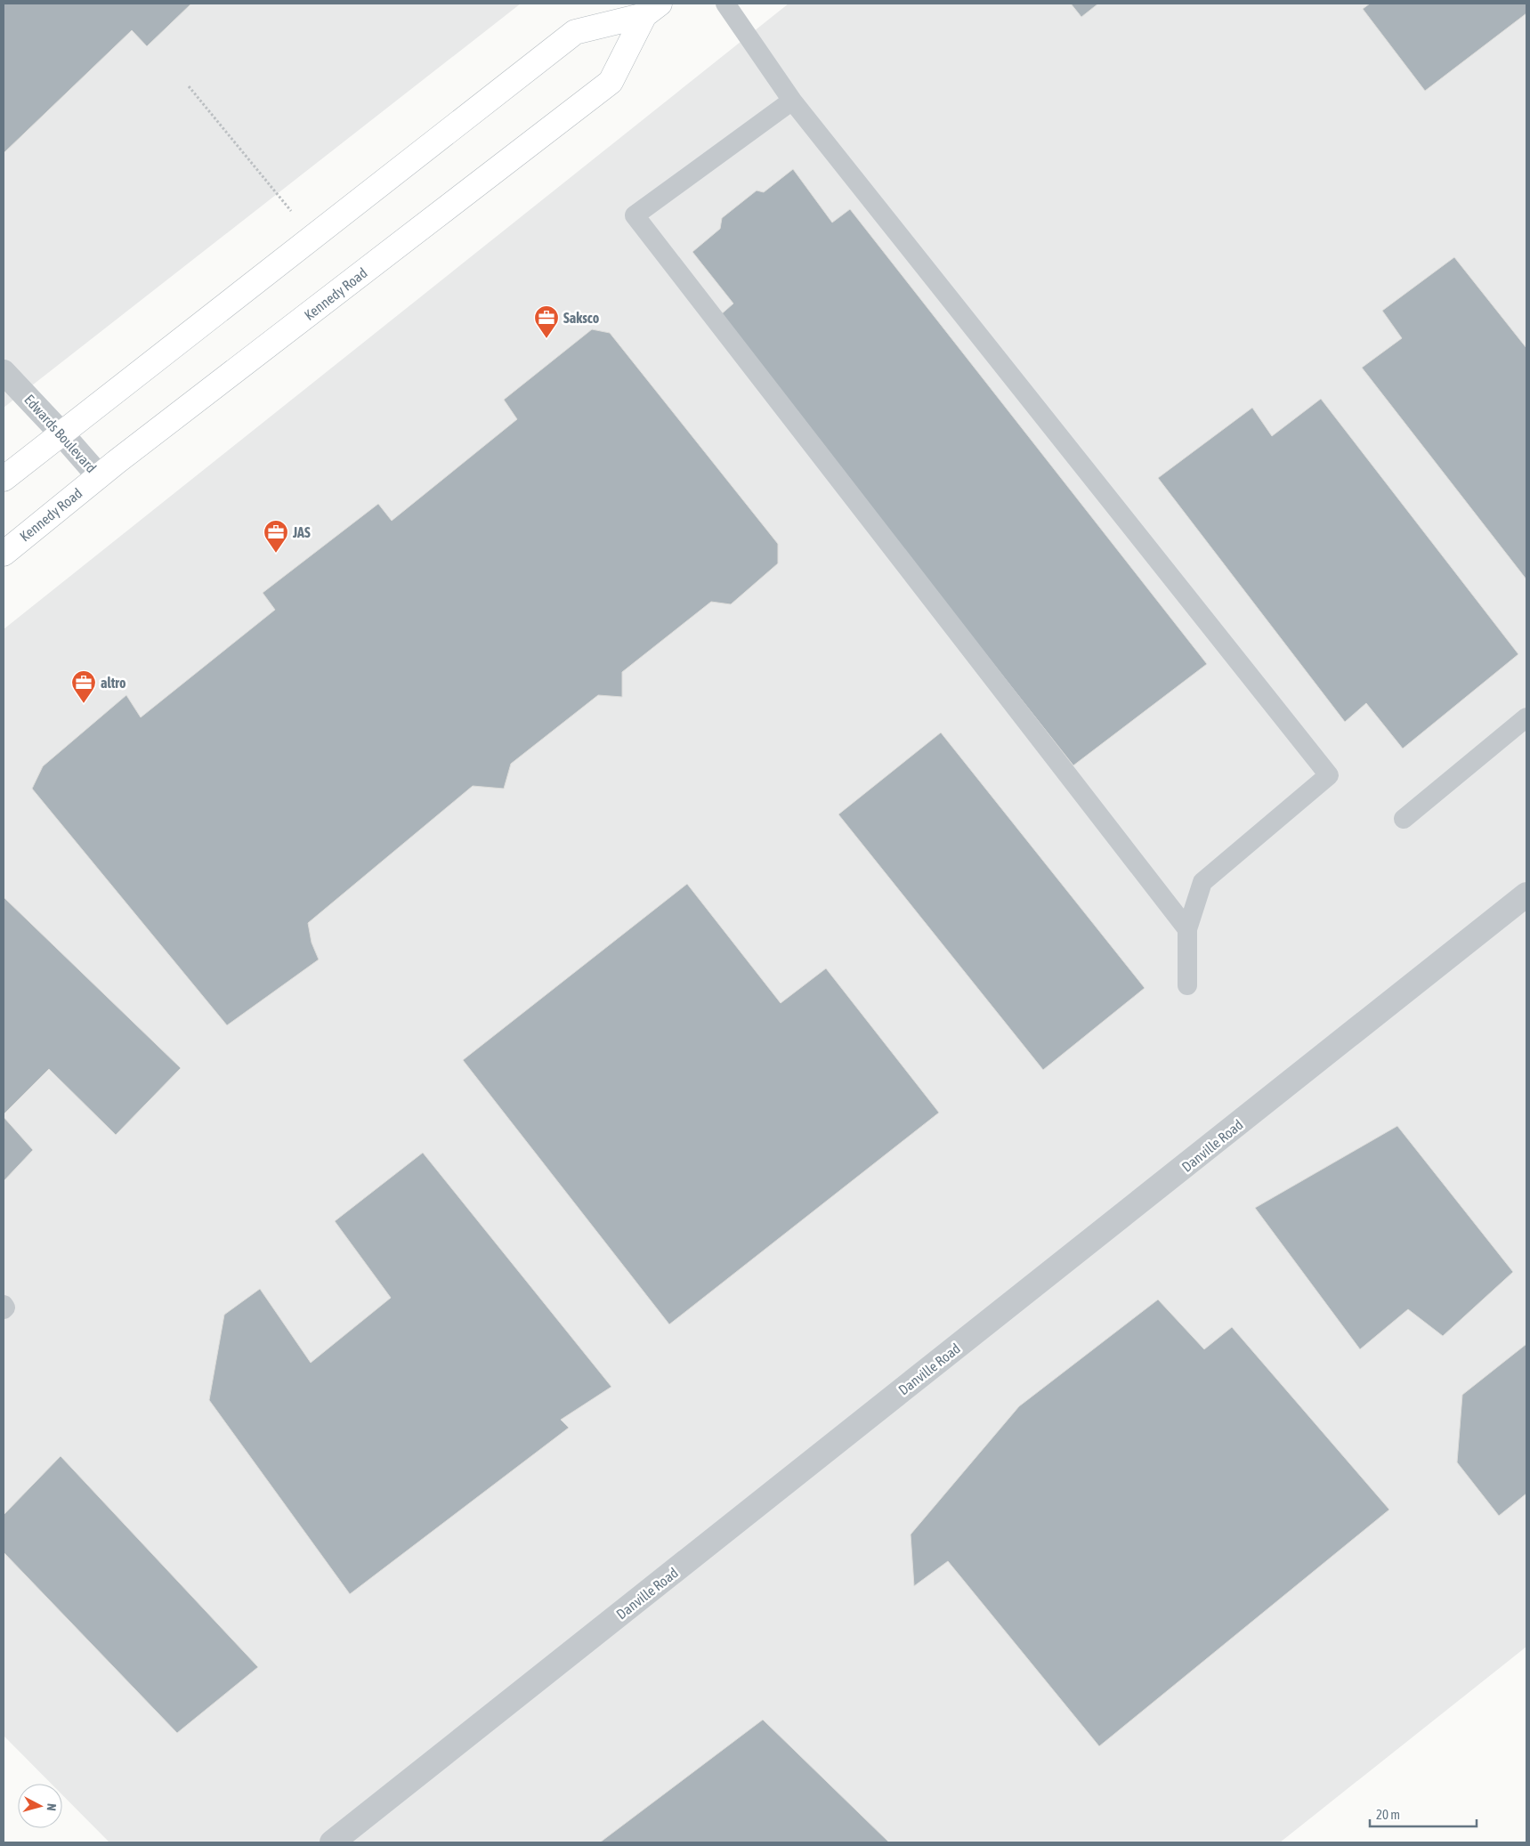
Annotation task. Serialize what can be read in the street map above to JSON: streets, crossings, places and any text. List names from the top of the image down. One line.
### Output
{"streets":{"main road":["Kennedy Road"],"street":["Edwards Boulevard","Danville Road"]},"crossings":[["Kennedy Road","Edwards Boulevard"]],"places":{"office":["Saksco","JAS","altro"]},"scale_bar":"20 m","north":"right"}
